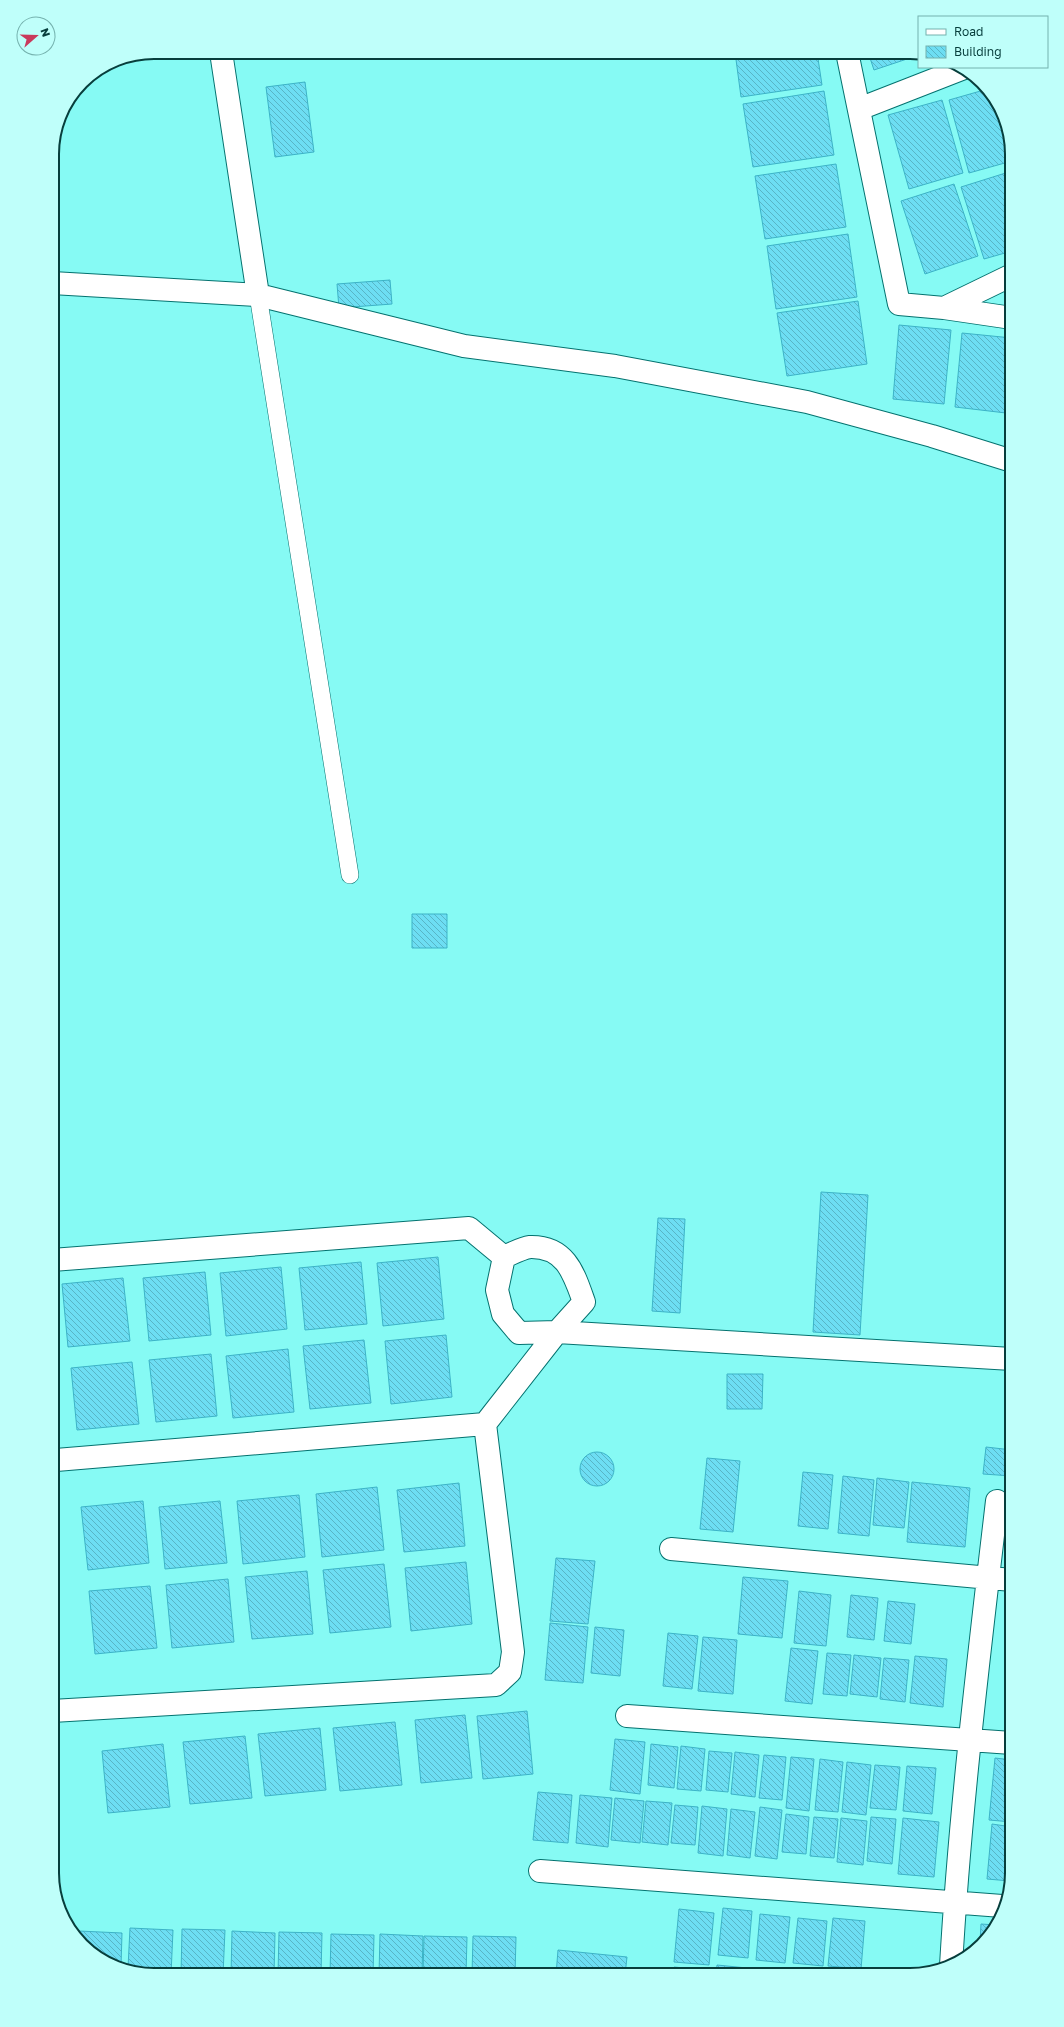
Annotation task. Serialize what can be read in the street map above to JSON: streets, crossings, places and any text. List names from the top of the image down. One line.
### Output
{"legend":["Road","Building"],"north":"right"}
